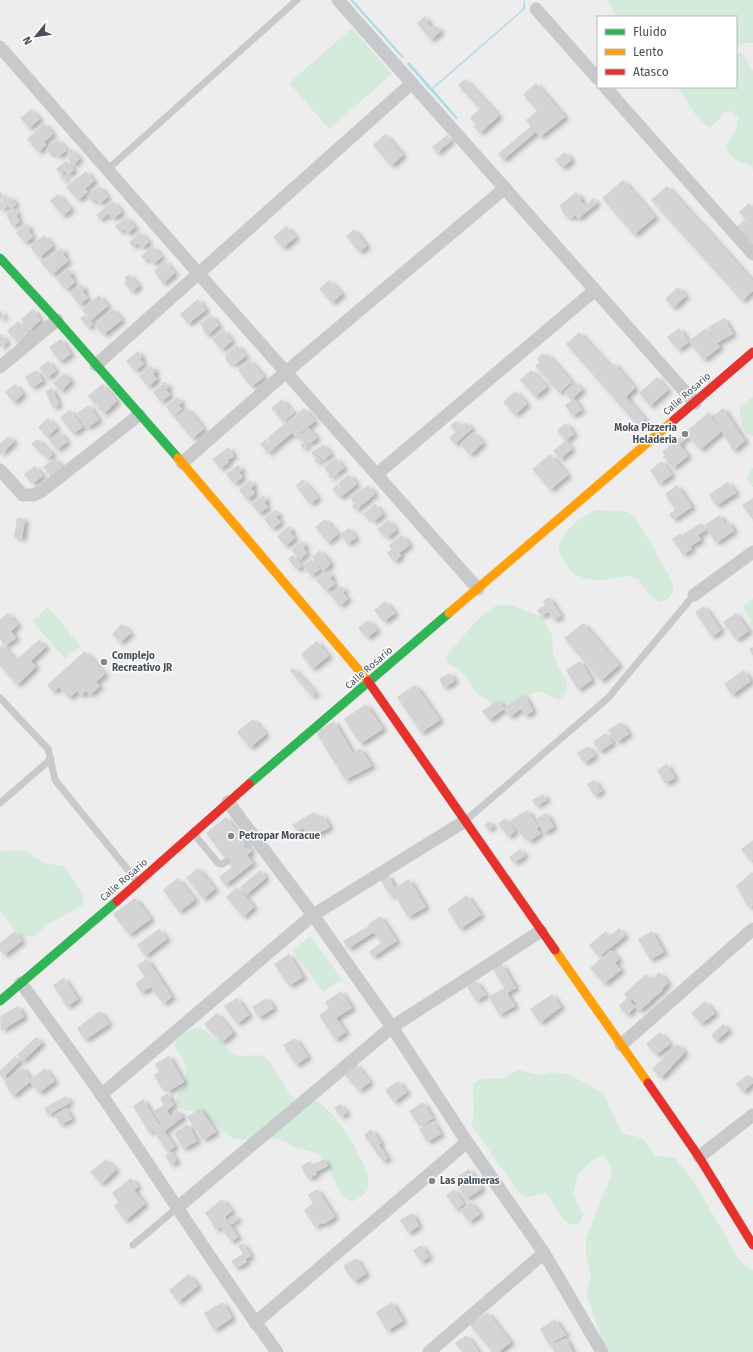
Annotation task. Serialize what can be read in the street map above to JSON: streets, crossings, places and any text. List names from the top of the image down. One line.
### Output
{"streets":{"street":["Calle Rosario"]},"places":["Moka Pizzeria Heladeria","Complejo Recreativo JR","Petropar Moracue","Las palmeras"],"legend":["Fluido","Lento","Atasco"],"north":"bottom left"}
